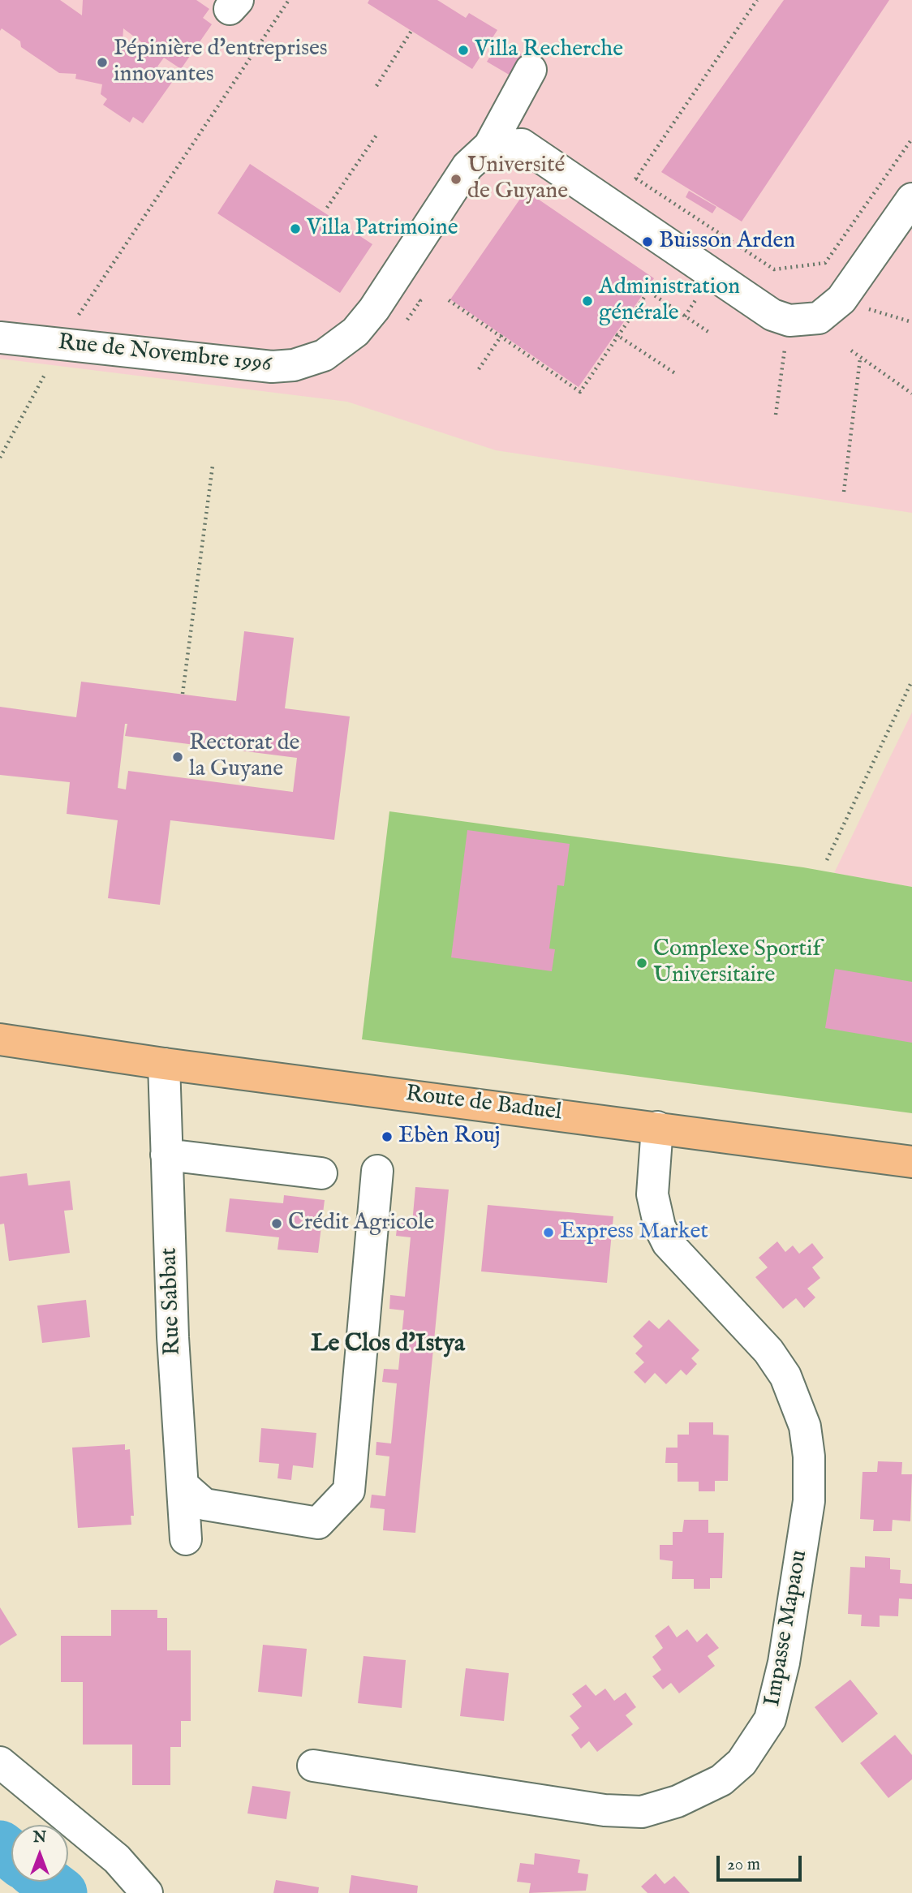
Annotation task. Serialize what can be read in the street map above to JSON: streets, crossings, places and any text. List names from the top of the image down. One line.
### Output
{"streets":{"main road":["Route de Baduel"],"street":["Rue de Novembre 1996","Rue Sabbat","Impasse Mapaou"]},"crossings":[["Route de Baduel","Rue Sabbat"],["Route de Baduel","Impasse Mapaou"]],"districts":["Le Clos d'Istya"],"places":["Villa Recherche","Pépinière d'entreprises innovantes","Université de Guyane","Villa Patrimoine","Buisson Arden","Administration générale","Rectorat de la Guyane","Complexe Sportif Universitaire","Ebèn Rouj","Crédit Agricole","Express Market"],"scale_bar":"20 m","north":"top"}
